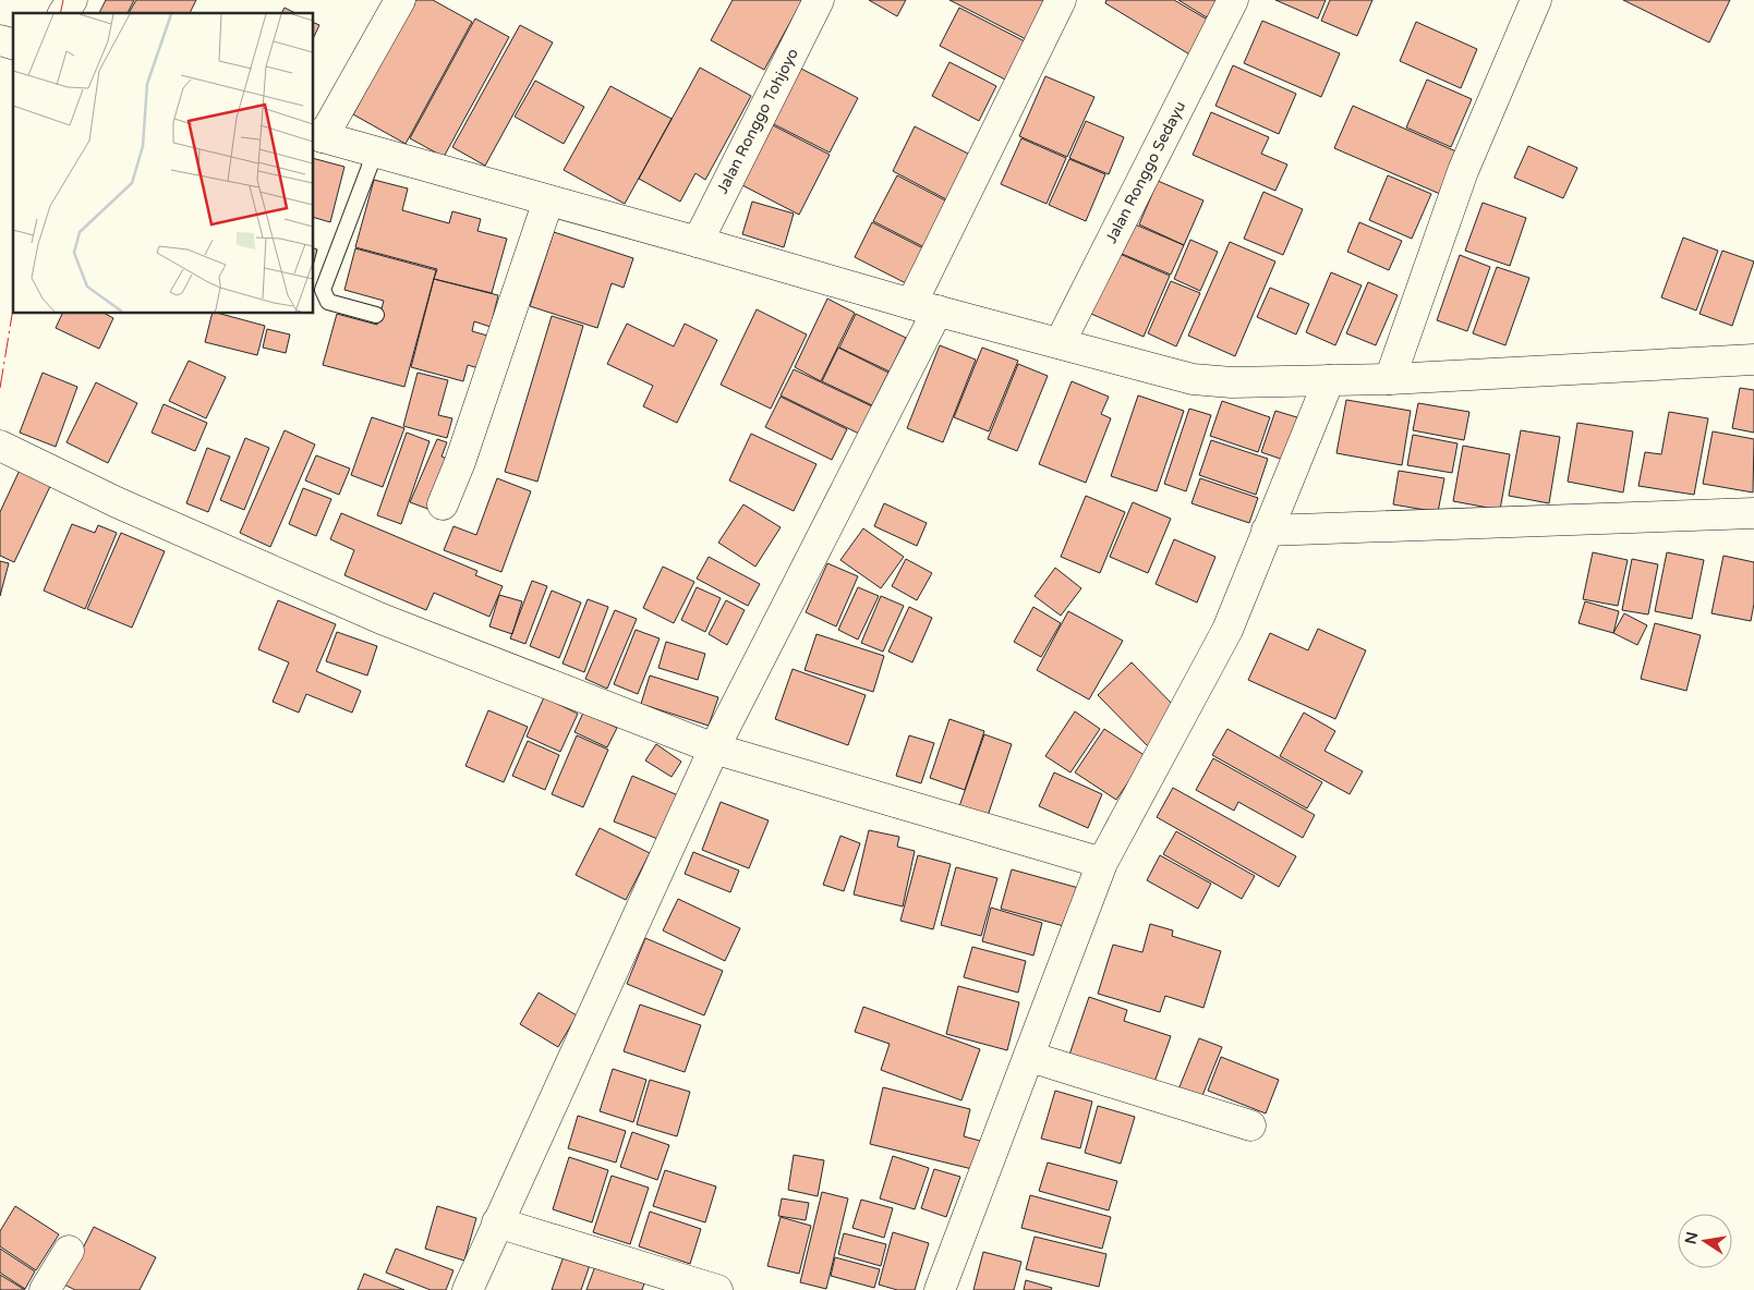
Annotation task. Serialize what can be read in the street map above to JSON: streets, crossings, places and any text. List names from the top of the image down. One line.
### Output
{"streets":{"street":["Jalan Ronggo Tohjoyo","Jalan Ronggo Sedayu"]},"north":"left"}
